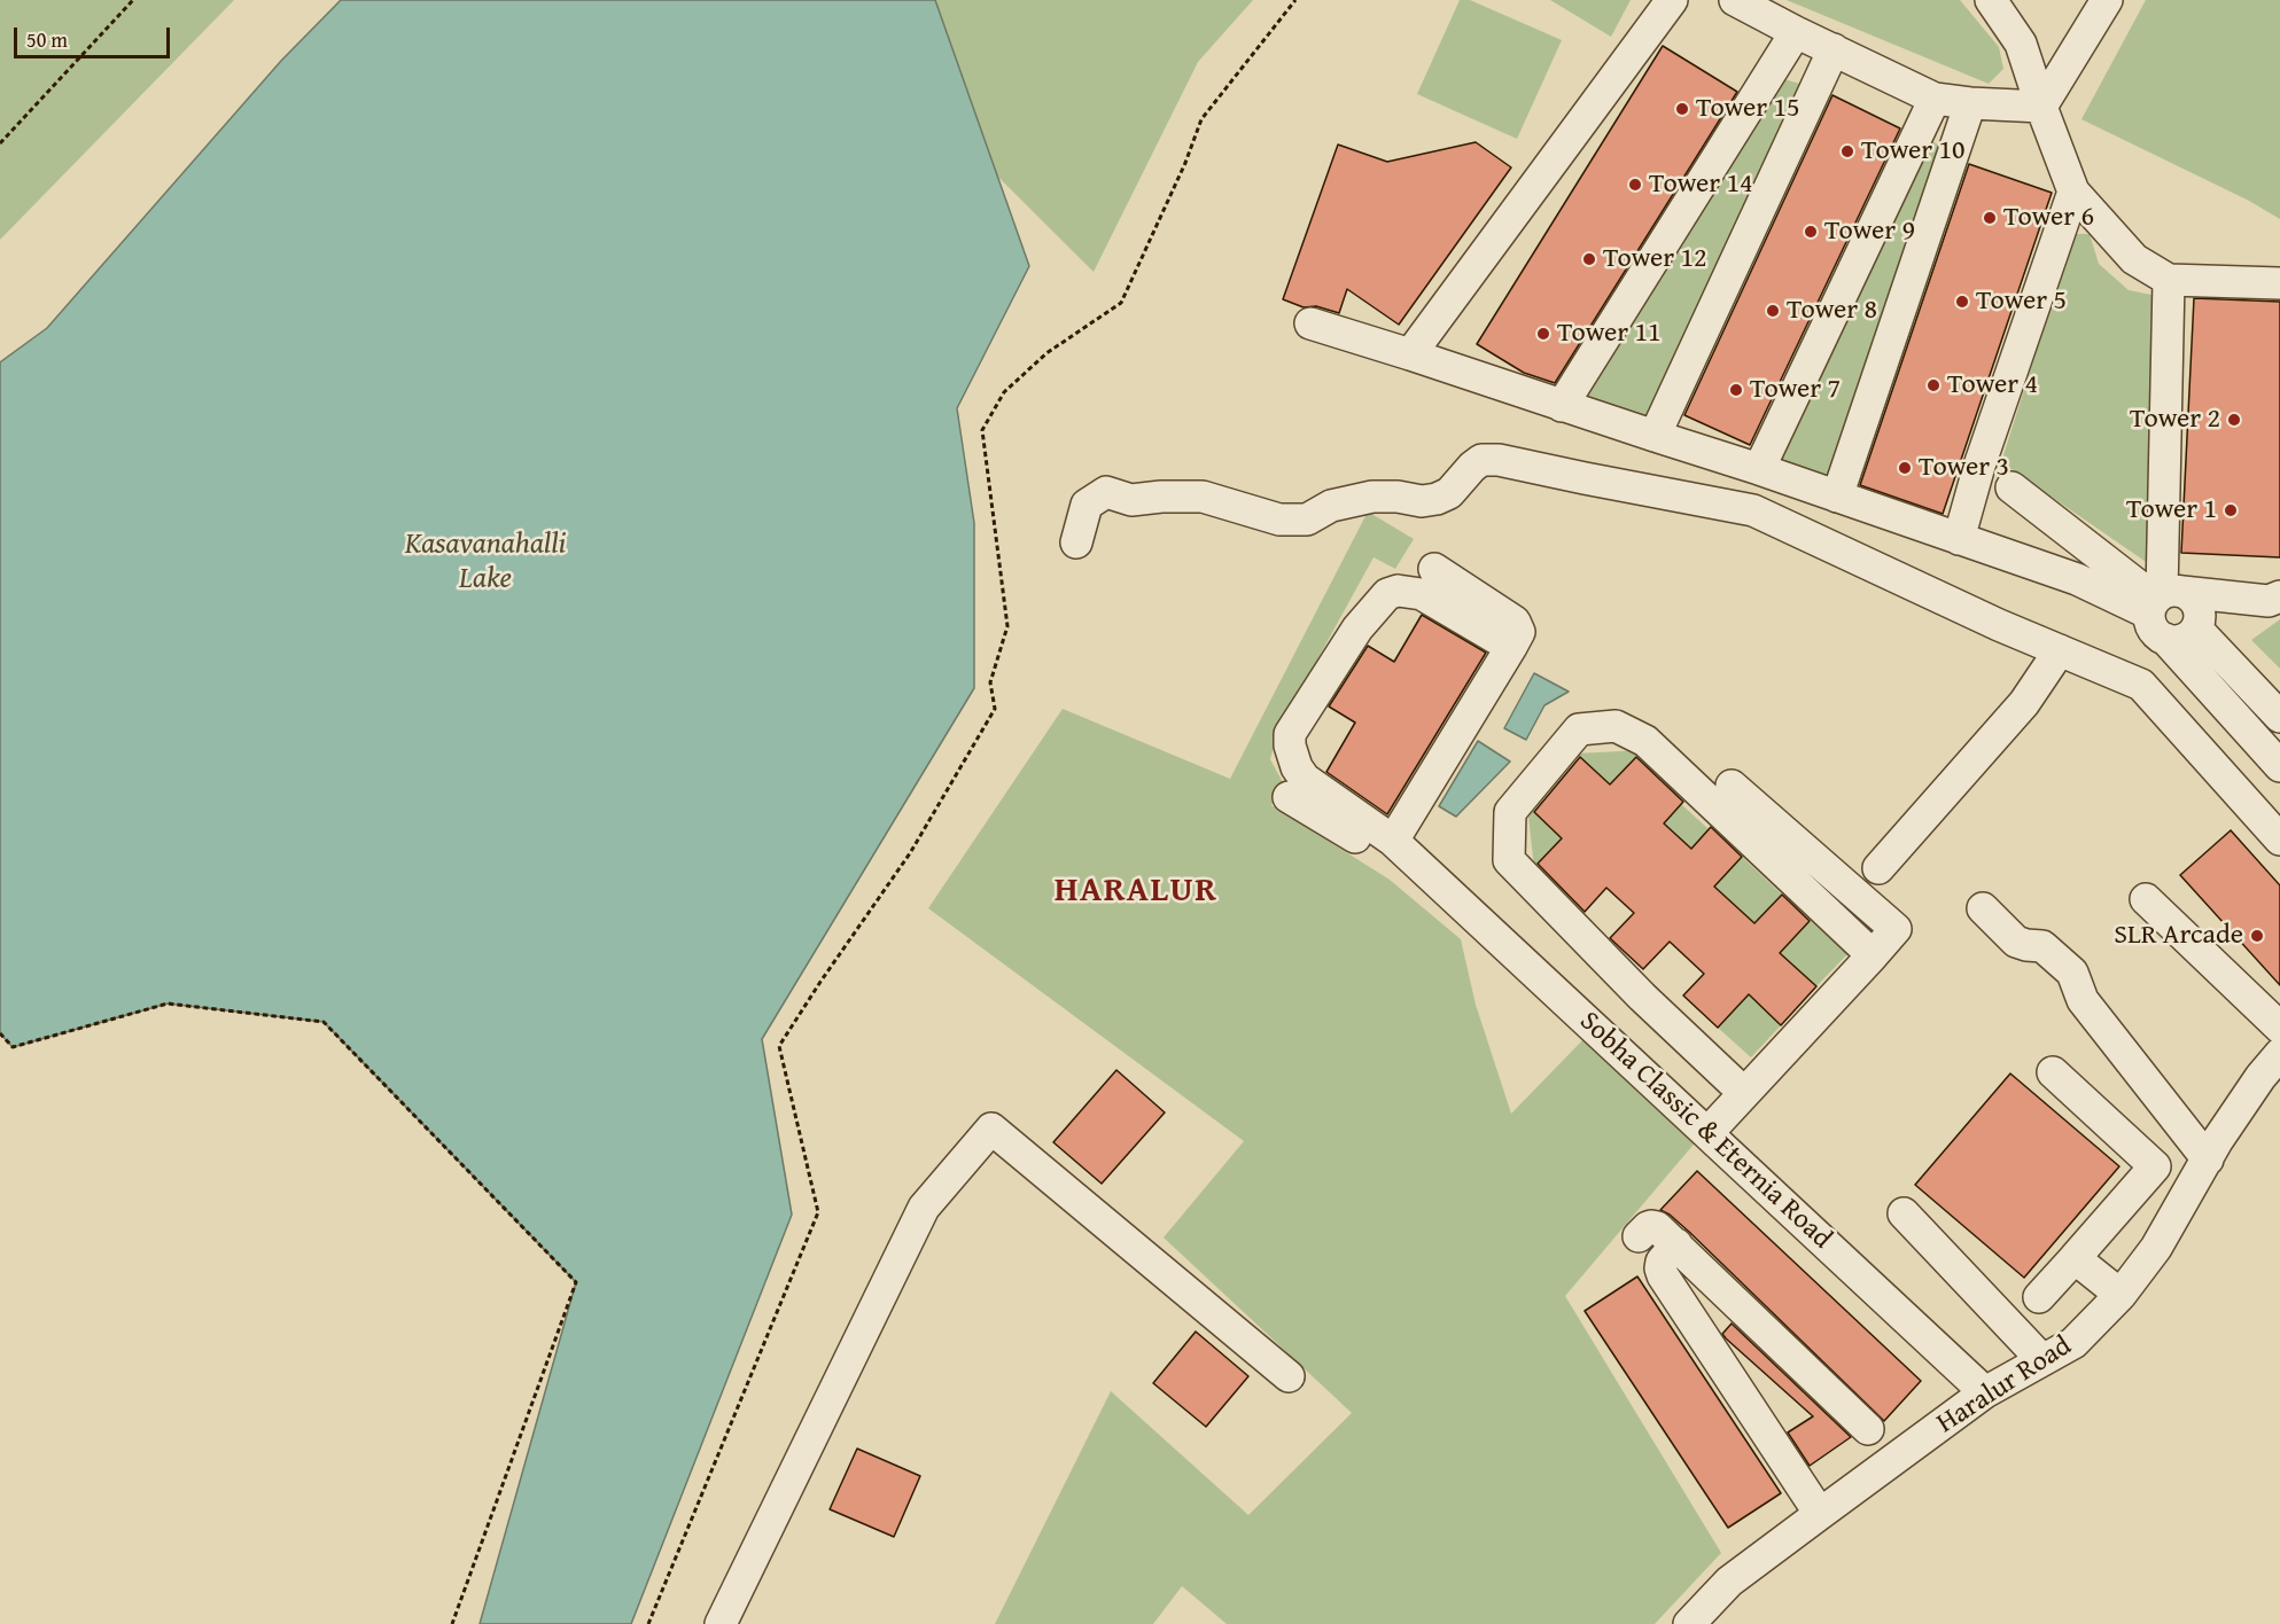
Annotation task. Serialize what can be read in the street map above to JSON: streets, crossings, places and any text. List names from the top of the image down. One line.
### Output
{"streets":{"street":["Sobha Classic & Eternia Road","Haralur Road"]},"crossings":[["Sobha Classic & Eternia Road","Haralur Road"]],"districts":["HARALUR"],"water":["Kasavanahalli Lake"],"places":["Tower 15","Tower 10","Tower 14","Tower 6","Tower 9","Tower 12","Tower 5","Tower 8","Tower 11","Tower 4","Tower 7","Tower 2","Tower 3","Tower 1","SLR Arcade"],"scale_bar":"50 m"}
